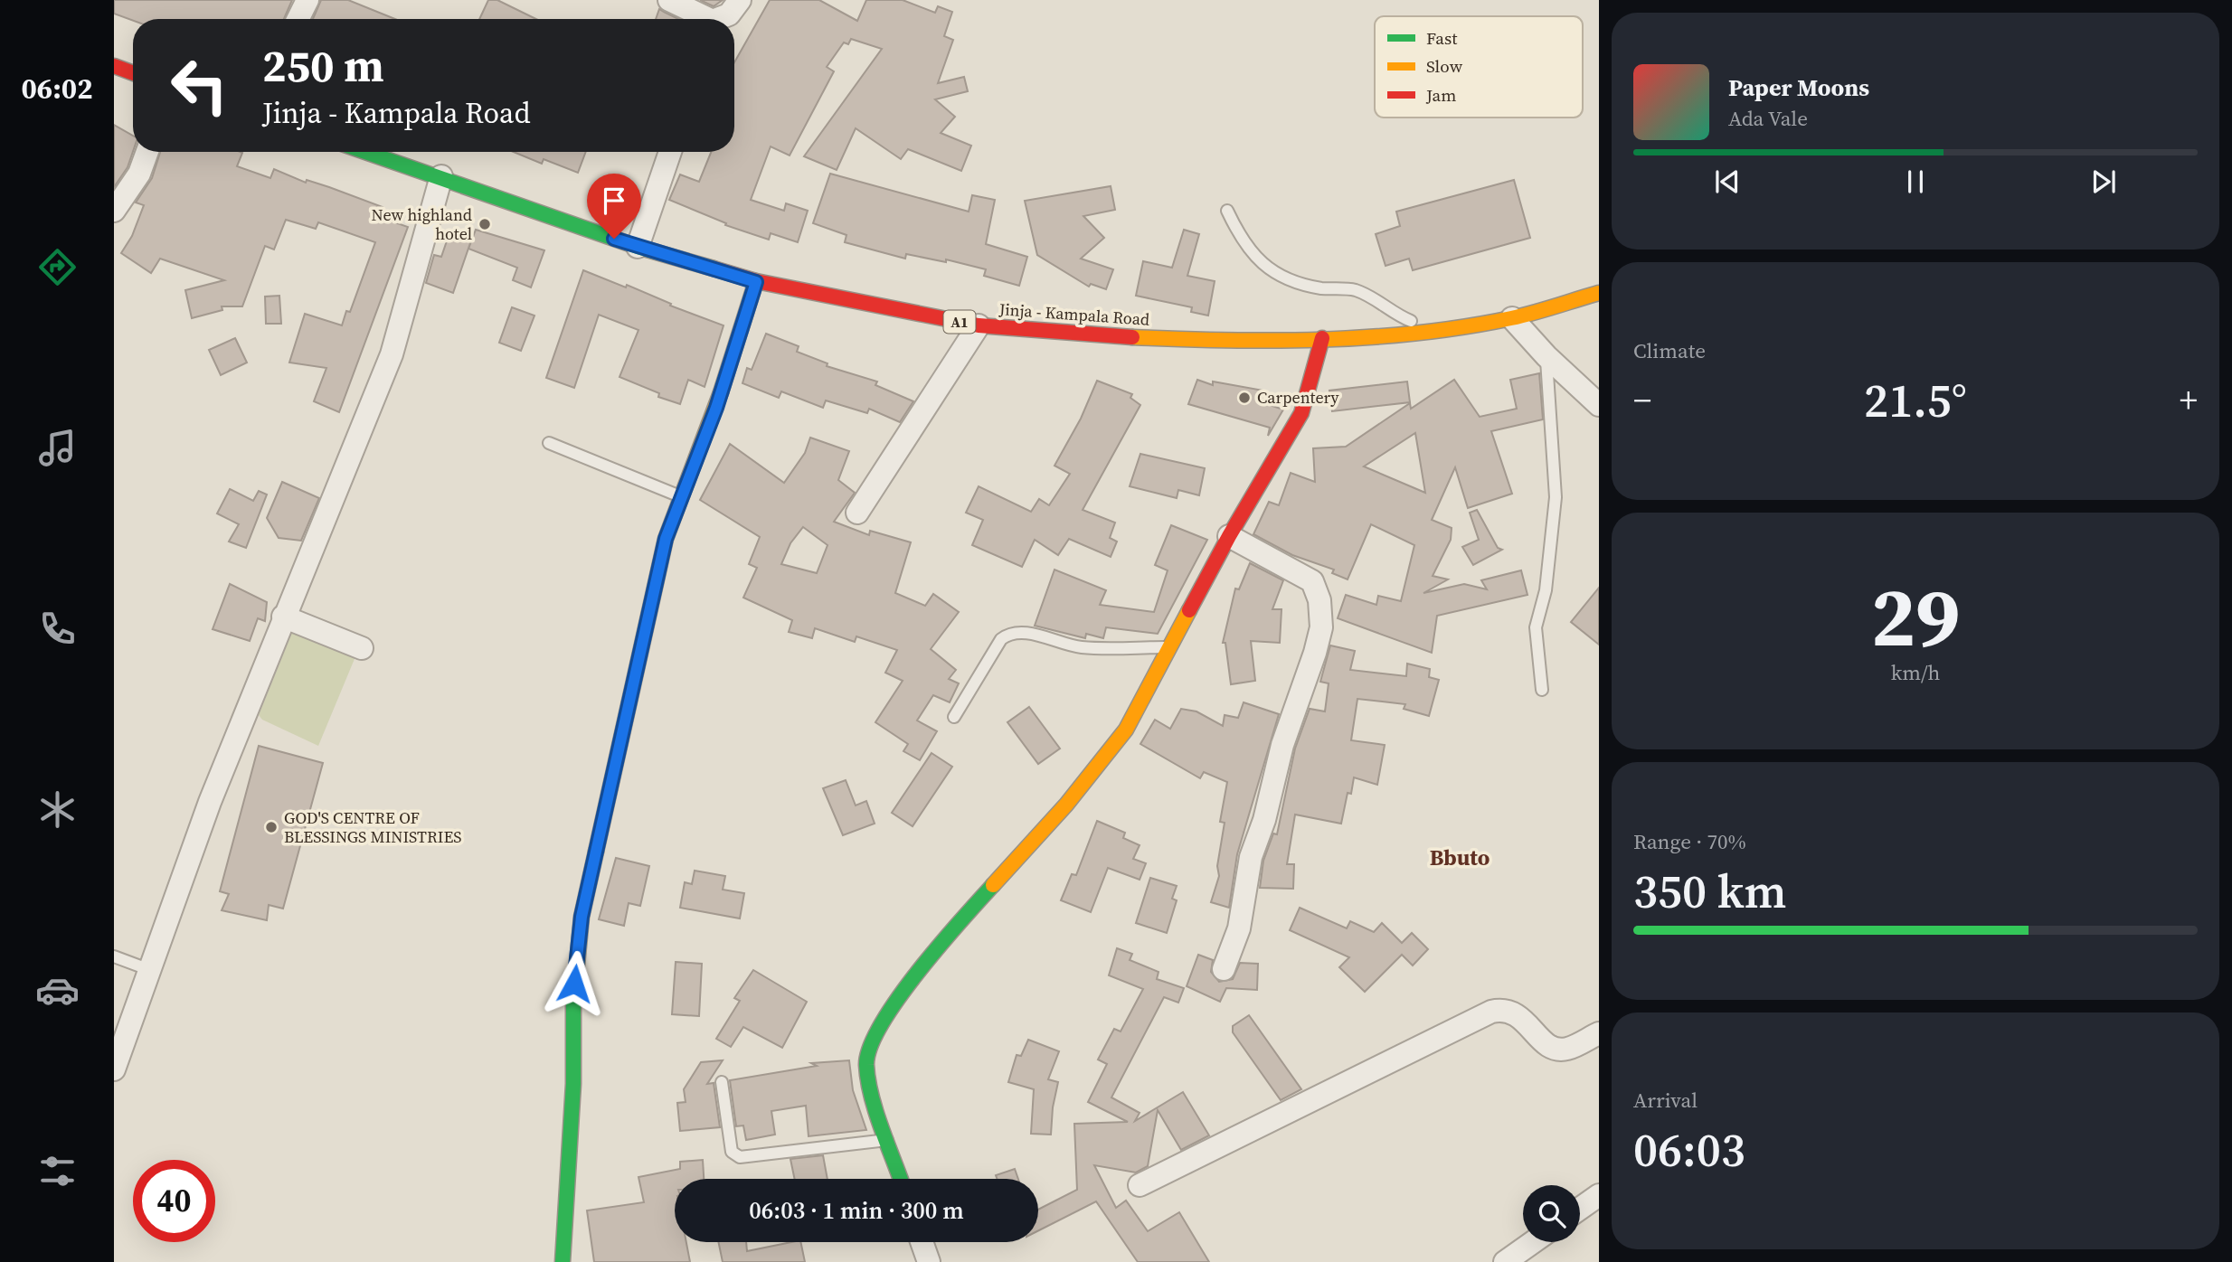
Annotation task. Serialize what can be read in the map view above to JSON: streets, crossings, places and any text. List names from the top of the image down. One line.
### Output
{"streets":{"main road":["Jinja - Kampala Road","A1"]},"districts":["Bbuto"],"places":["New highland hotel","Carpentery","GOD'S CENTRE OF BLESSINGS MINISTRIES"],"legend":["Fast","Slow","Jam"],"page":{"tabs":"06:02","turn":["250 m","Jinja - Kampala Road"],"song":["Paper Moons","Ada Vale"],"tile":["Climate",["29","km/h"],["Range · 70%","350 km"],["Arrival","06:03"]],"heat":["−","21.5°","+"],"limit":"40","trip":"06:03 · 1 min · 300 m"}}
